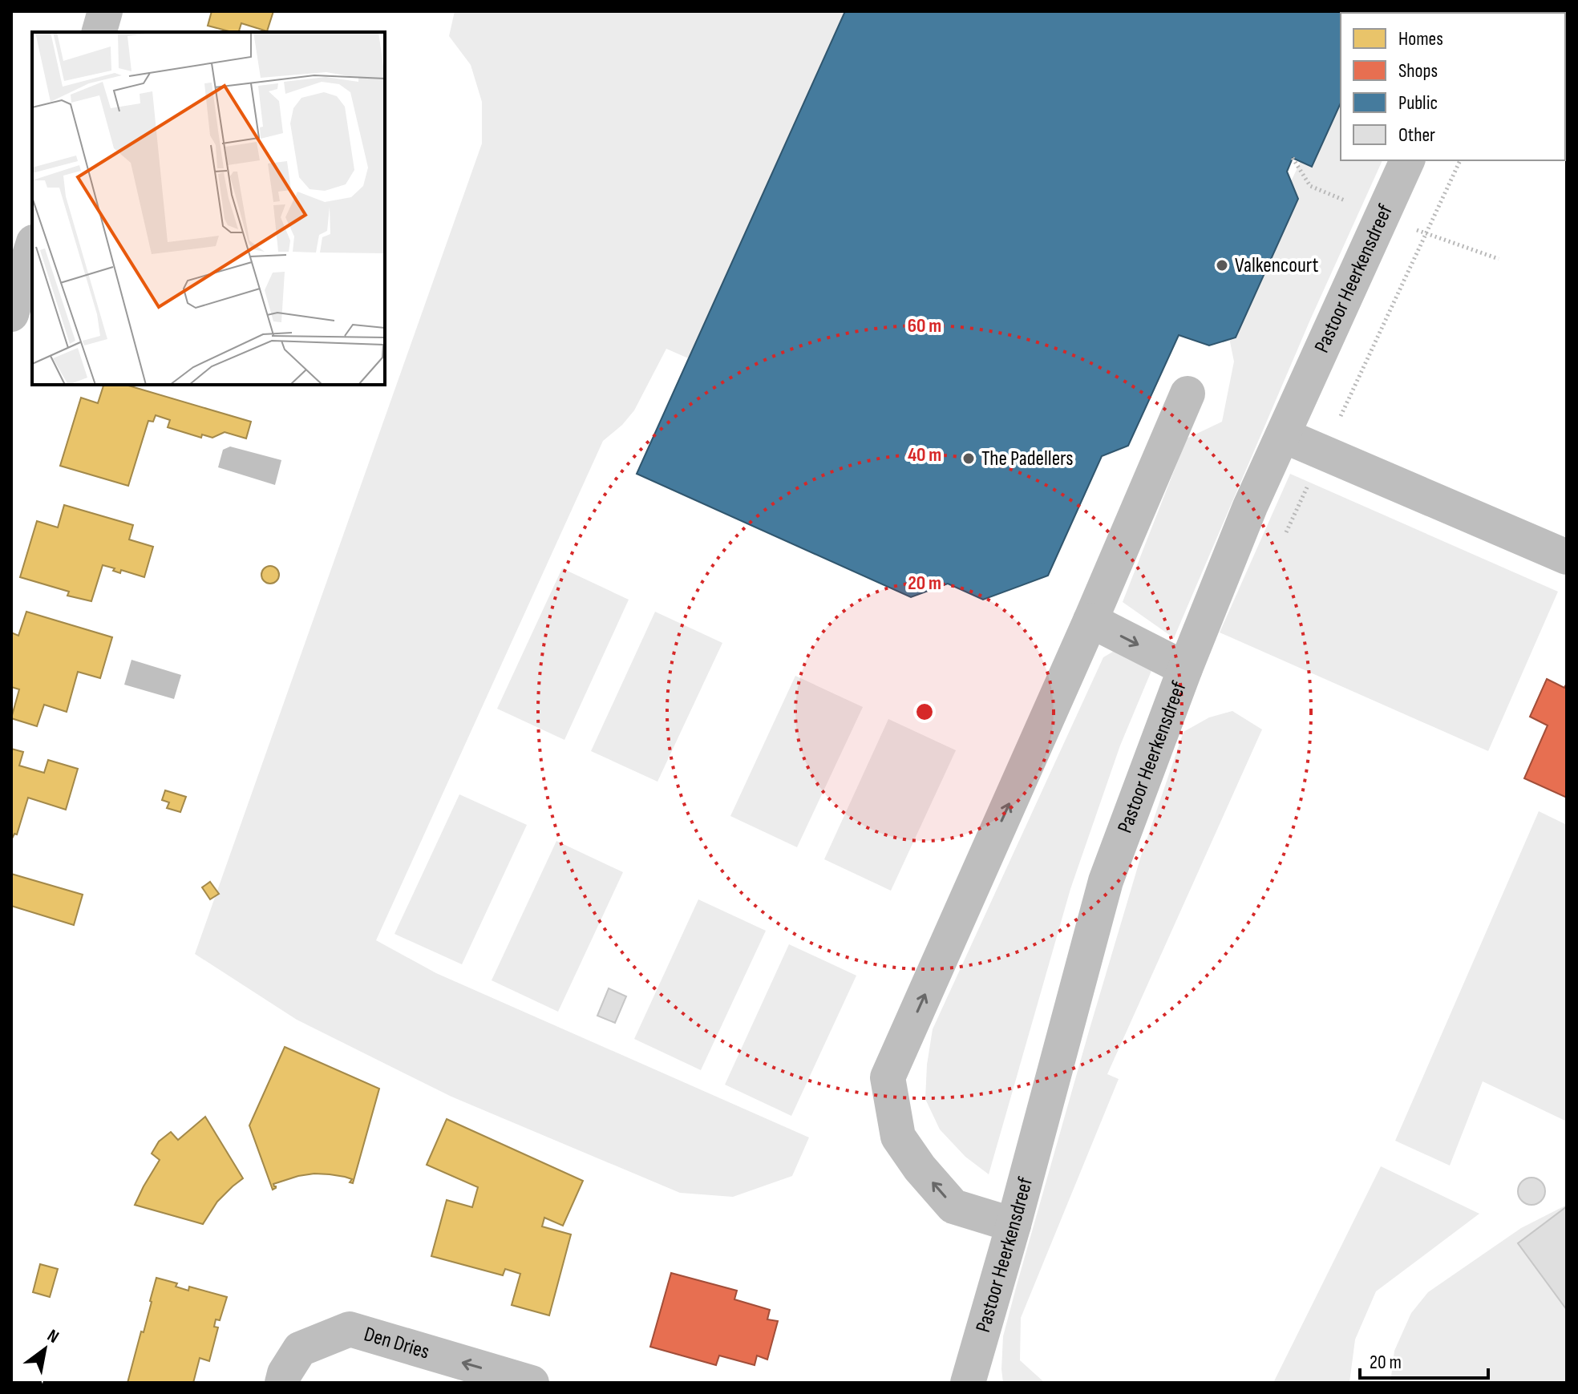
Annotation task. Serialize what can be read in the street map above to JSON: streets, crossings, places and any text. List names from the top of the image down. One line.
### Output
{"streets":{"street":["Pastoor Heerkensdreef","Den Dries"]},"one_way":["Den Dries"],"places":["Valkencourt","The Padellers"],"legend":["Homes","Shops","Public","Other"],"scale_bar":"20 m","north":"top right","rings":["60 m","40 m","20 m"]}
